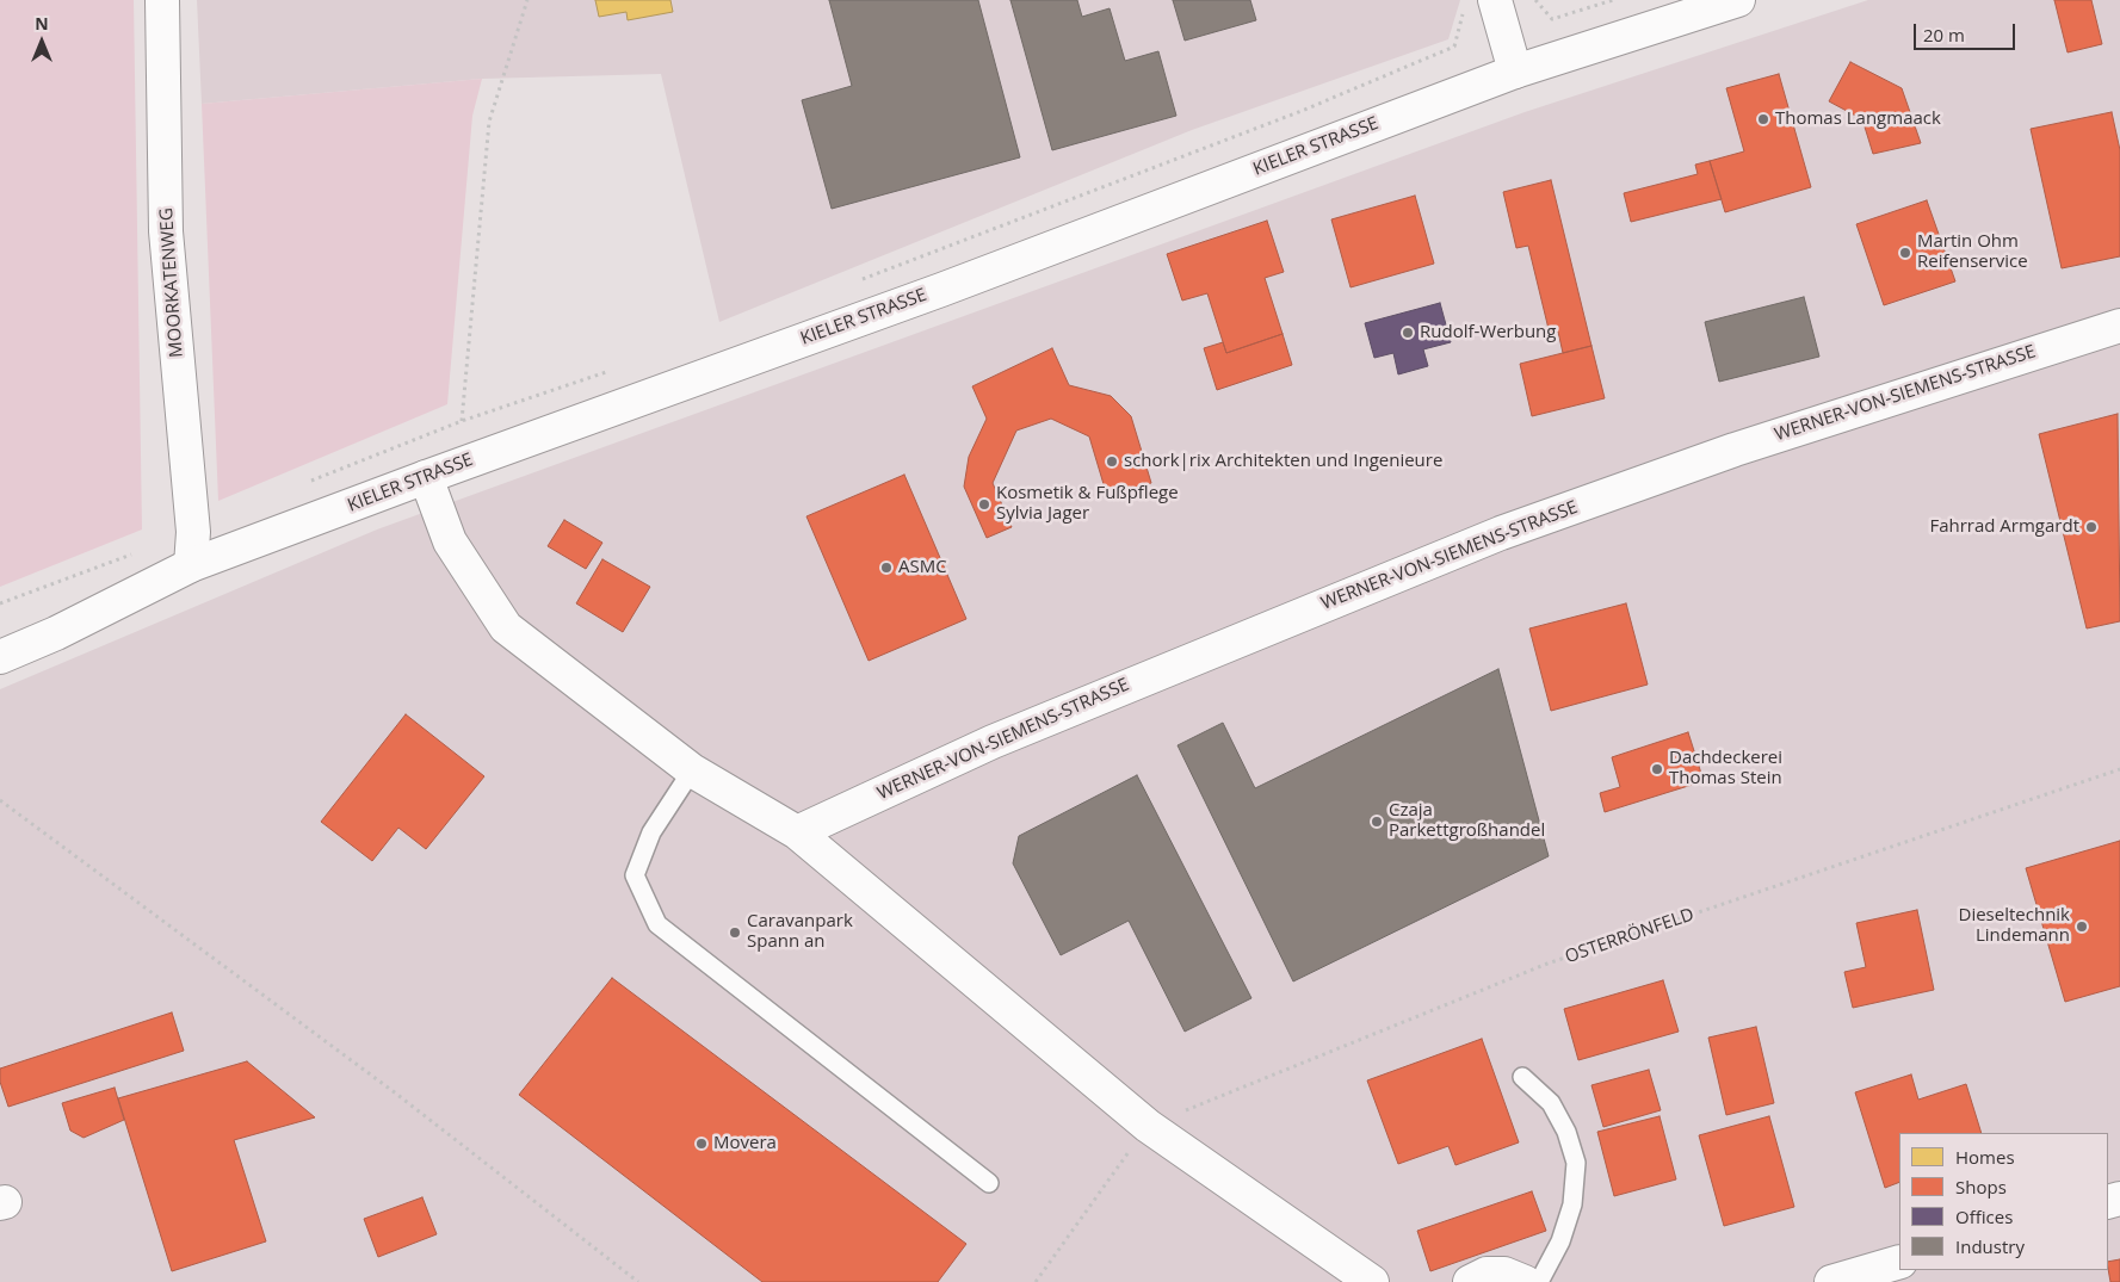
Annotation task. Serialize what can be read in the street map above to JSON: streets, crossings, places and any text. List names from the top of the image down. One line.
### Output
{"streets":{"street":["KIELER STRASSE","MOORKATENWEG","WERNER-VON-SIEMENS-STRASSE"],"path":["OSTERRÖNFELD"]},"crossings":[["KIELER STRASSE","MOORKATENWEG"]],"places":["Thomas Langmaack","Martin Ohm Reifenservice","Rudolf-Werbung","schork|rix Architekten und Ingenieure","Kosmetik & Fußpflege Sylvia Jager","Fahrrad Armgardt","ASMC","Dachdeckerei Thomas Stein","Czaja Parkettgroßhandel","Dieseltechnik Lindemann","Caravanpark Spann an","Movera"],"legend":["Homes","Shops","Offices","Industry"],"scale_bar":"20 m","north":"top"}
